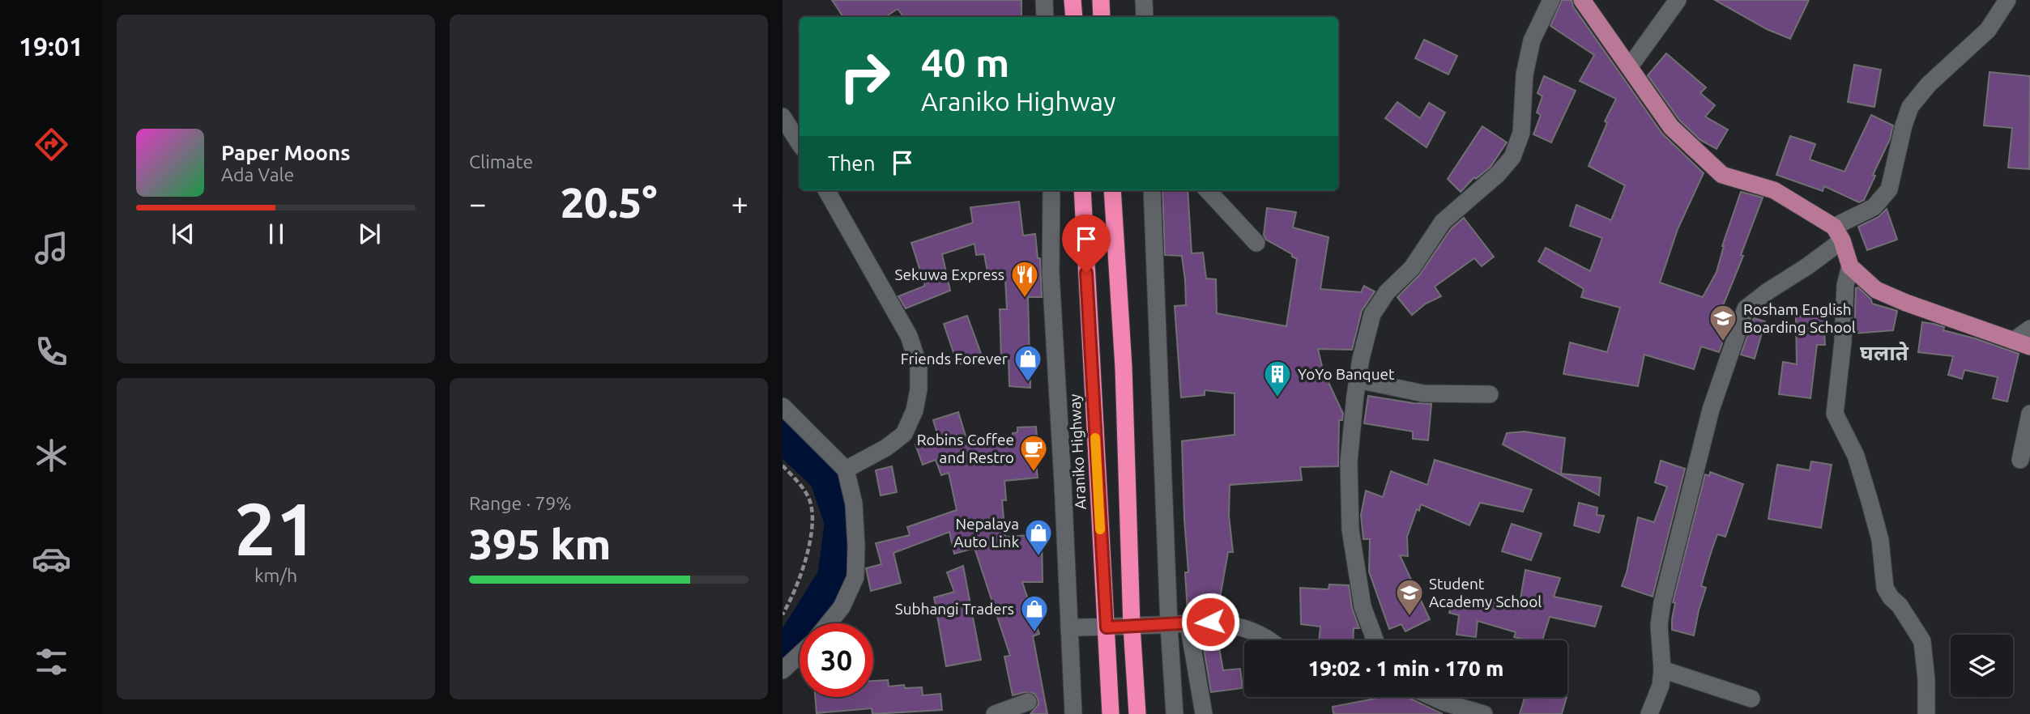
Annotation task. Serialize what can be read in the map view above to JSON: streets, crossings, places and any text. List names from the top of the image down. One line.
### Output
{"streets":{"highway":["Araniko Highway"]},"districts":["घलाते"],"places":{"restaurant":["Sekuwa Express"],"school or university":["Rosham English Boarding School","Student Academy School"],"shop":["Friends Forever","Nepalaya Auto Link","Subhangi Traders"],"building":["YoYo Banquet"],"cafe":["Robins Coffee and Restro"]},"page":{"tabs":"19:01","tile":["Climate",["21","km/h"],["Range · 79%","395 km"]],"turn":["40 m","Araniko Highway"],"song":["Paper Moons","Ada Vale"],"then":"Then","heat":["−","20.5°","+"],"limit":"30","trip":"19:02 · 1 min · 170 m"}}
